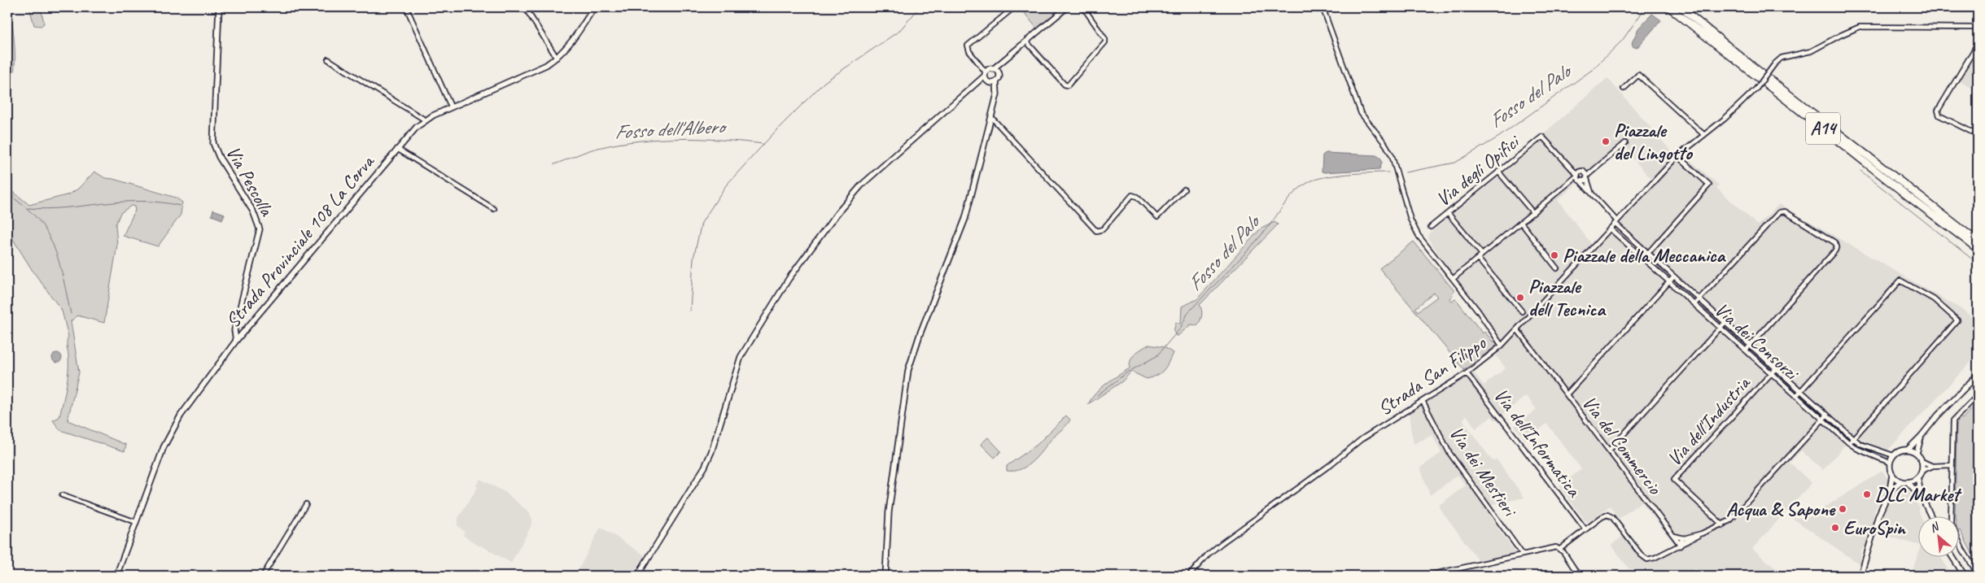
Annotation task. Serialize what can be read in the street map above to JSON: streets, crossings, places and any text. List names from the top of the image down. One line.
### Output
{"streets":{"highway":["A14"],"street":["Via degli Opifici","Via Pescolla","Strada Provinciale 108 La Corva","Via dei Consorzi","Strada San Filippo","Via dell'Industria","Via dell'Informatica","Via del Commercio","Via dei Mestieri"]},"crossings":[["Via degli Opifici","Via dei Consorzi"],["Via Pescolla","Strada Provinciale 108 La Corva"],["Via dei Consorzi","Strada San Filippo"],["Via dei Consorzi","Via dell'Industria"],["Strada San Filippo","Via dell'Informatica"],["Strada San Filippo","Via del Commercio"],["Strada San Filippo","Via dei Mestieri"]],"water":["Fosso del Palo","Fosso dell'Albero"],"places":["Piazzale del Lingotto","Piazzale della Meccanica","Piazzale dell Tecnica","DLC Market","Acqua & Sapone","EuroSpin"],"north":"top left"}
